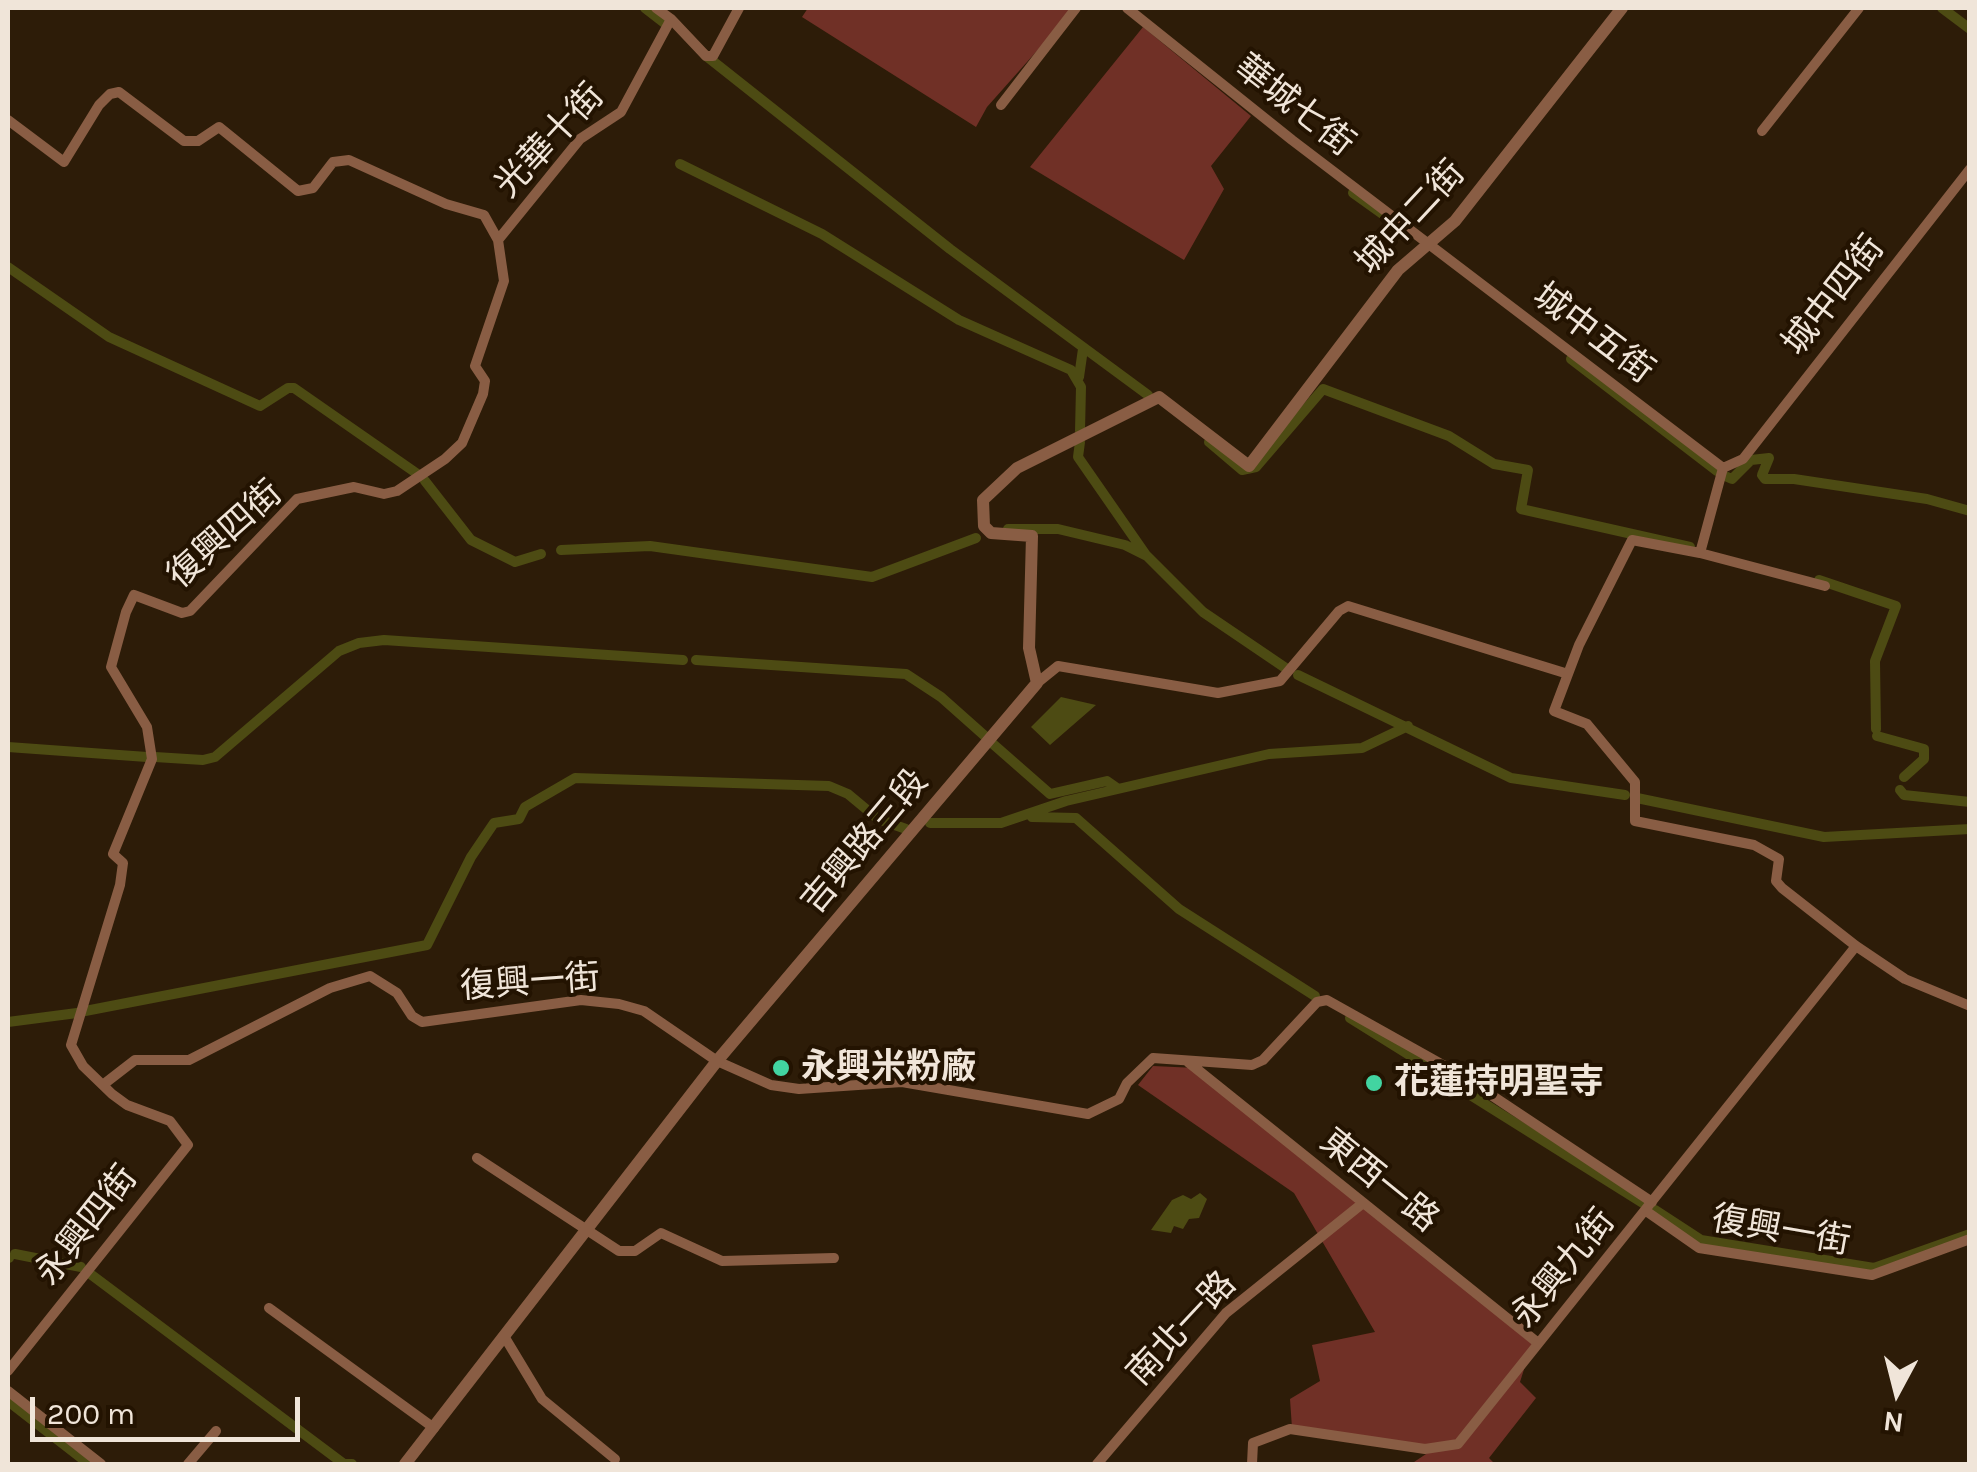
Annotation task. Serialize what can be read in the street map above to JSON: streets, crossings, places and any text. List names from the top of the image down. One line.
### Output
{"streets":{"street":["華城七街","光華十街","城中二街","城中四街","城中五街","復興四街","吉興路三段","復興一街","東西一路","永興四街","永興九街","南北一路"]},"crossings":[["華城七街","城中二街"],["華城七街","城中五街"],["光華十街","復興四街"],["城中二街","城中五街"],["城中二街","吉興路三段"],["城中四街","城中五街"],["復興四街","復興一街"],["復興四街","永興四街"],["吉興路三段","復興一街"],["復興一街","東西一路"],["復興一街","永興九街"],["東西一路","永興九街"],["東西一路","南北一路"]],"places":["永興米粉廠","花蓮持明聖寺"],"scale_bar":"200 m","north":"bottom"}
